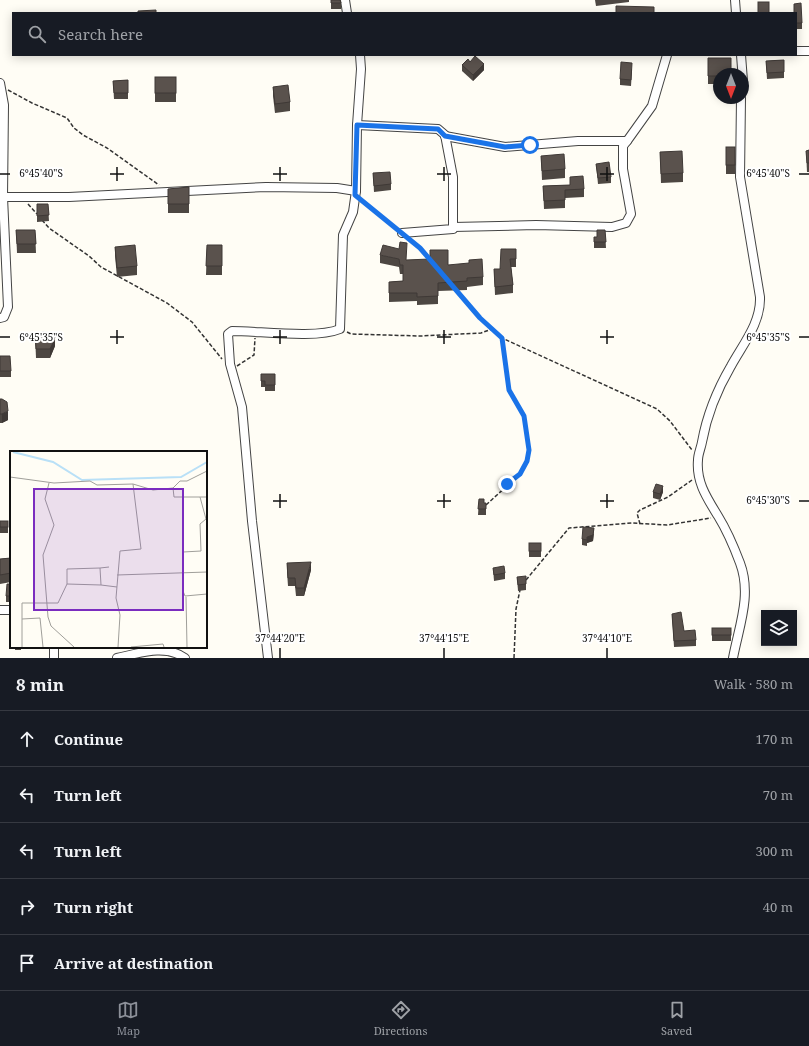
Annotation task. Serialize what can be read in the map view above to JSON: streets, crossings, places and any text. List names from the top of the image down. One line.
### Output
{"north":"bottom","page":{"search":"Search here","heading":["8 min","Walk · 580 m"],"list":[["Continue","170 m"],["Turn left","70 m"],["Turn left","300 m"],["Turn right","40 m"],"Arrive at destination"],"nav":["Map","Directions","Saved"]},"coordinates":["6°45'40\"S","6°45'35\"S","6°45'30\"S","37°44'20\"E","37°44'15\"E","37°44'10\"E"]}
